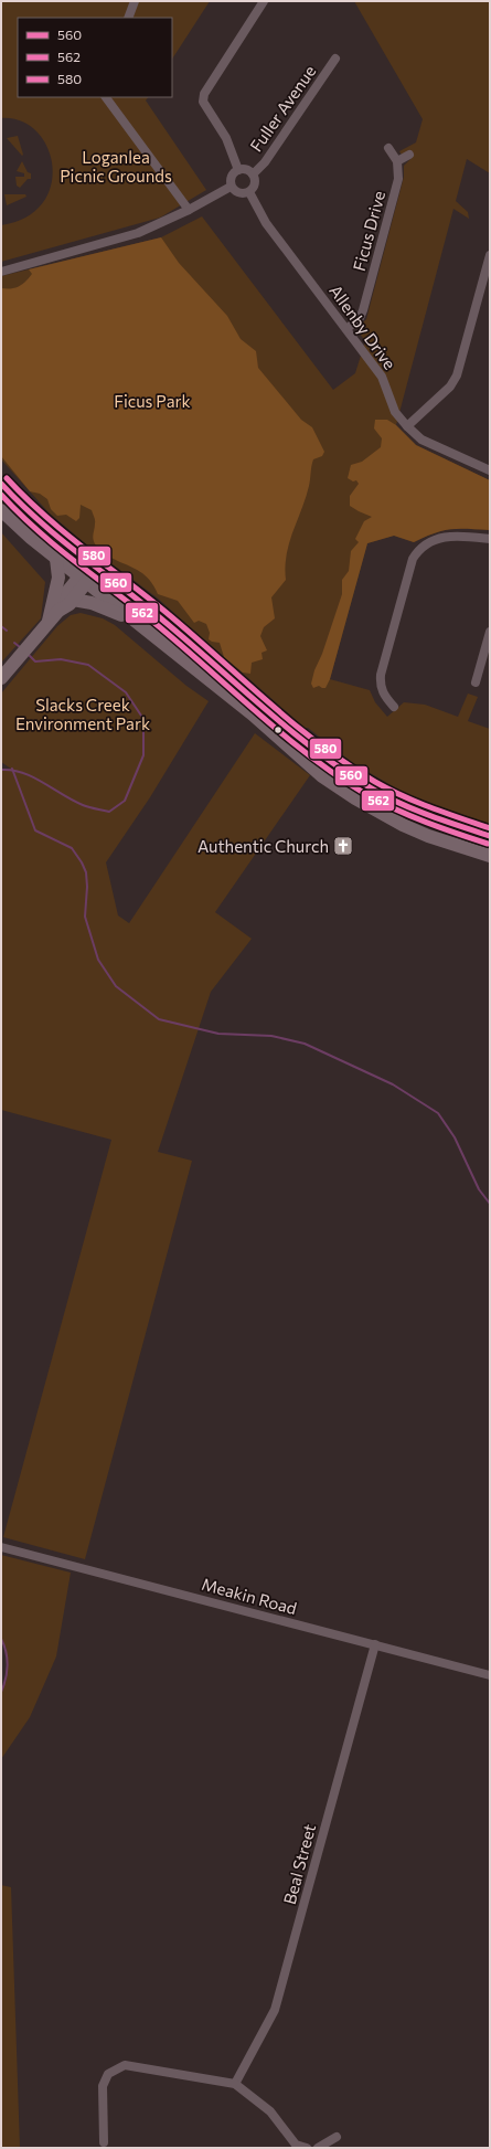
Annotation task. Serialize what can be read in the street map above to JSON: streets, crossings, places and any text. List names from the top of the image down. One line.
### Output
{"streets":{"street":["Fuller Avenue","Ficus Drive","Allenby Drive","Meakin Road","Beal Street"]},"crossings":[["Fuller Avenue","Allenby Drive"],["Ficus Drive","Allenby Drive"],["Meakin Road","Beal Street"]],"parks":["Loganlea Picnic Grounds","Ficus Park","Slacks Creek Environment Park"],"places":{"church":["Authentic Church"]},"lines":["transit line 580","transit line 560","transit line 562"],"legend":["560","562","580"]}
